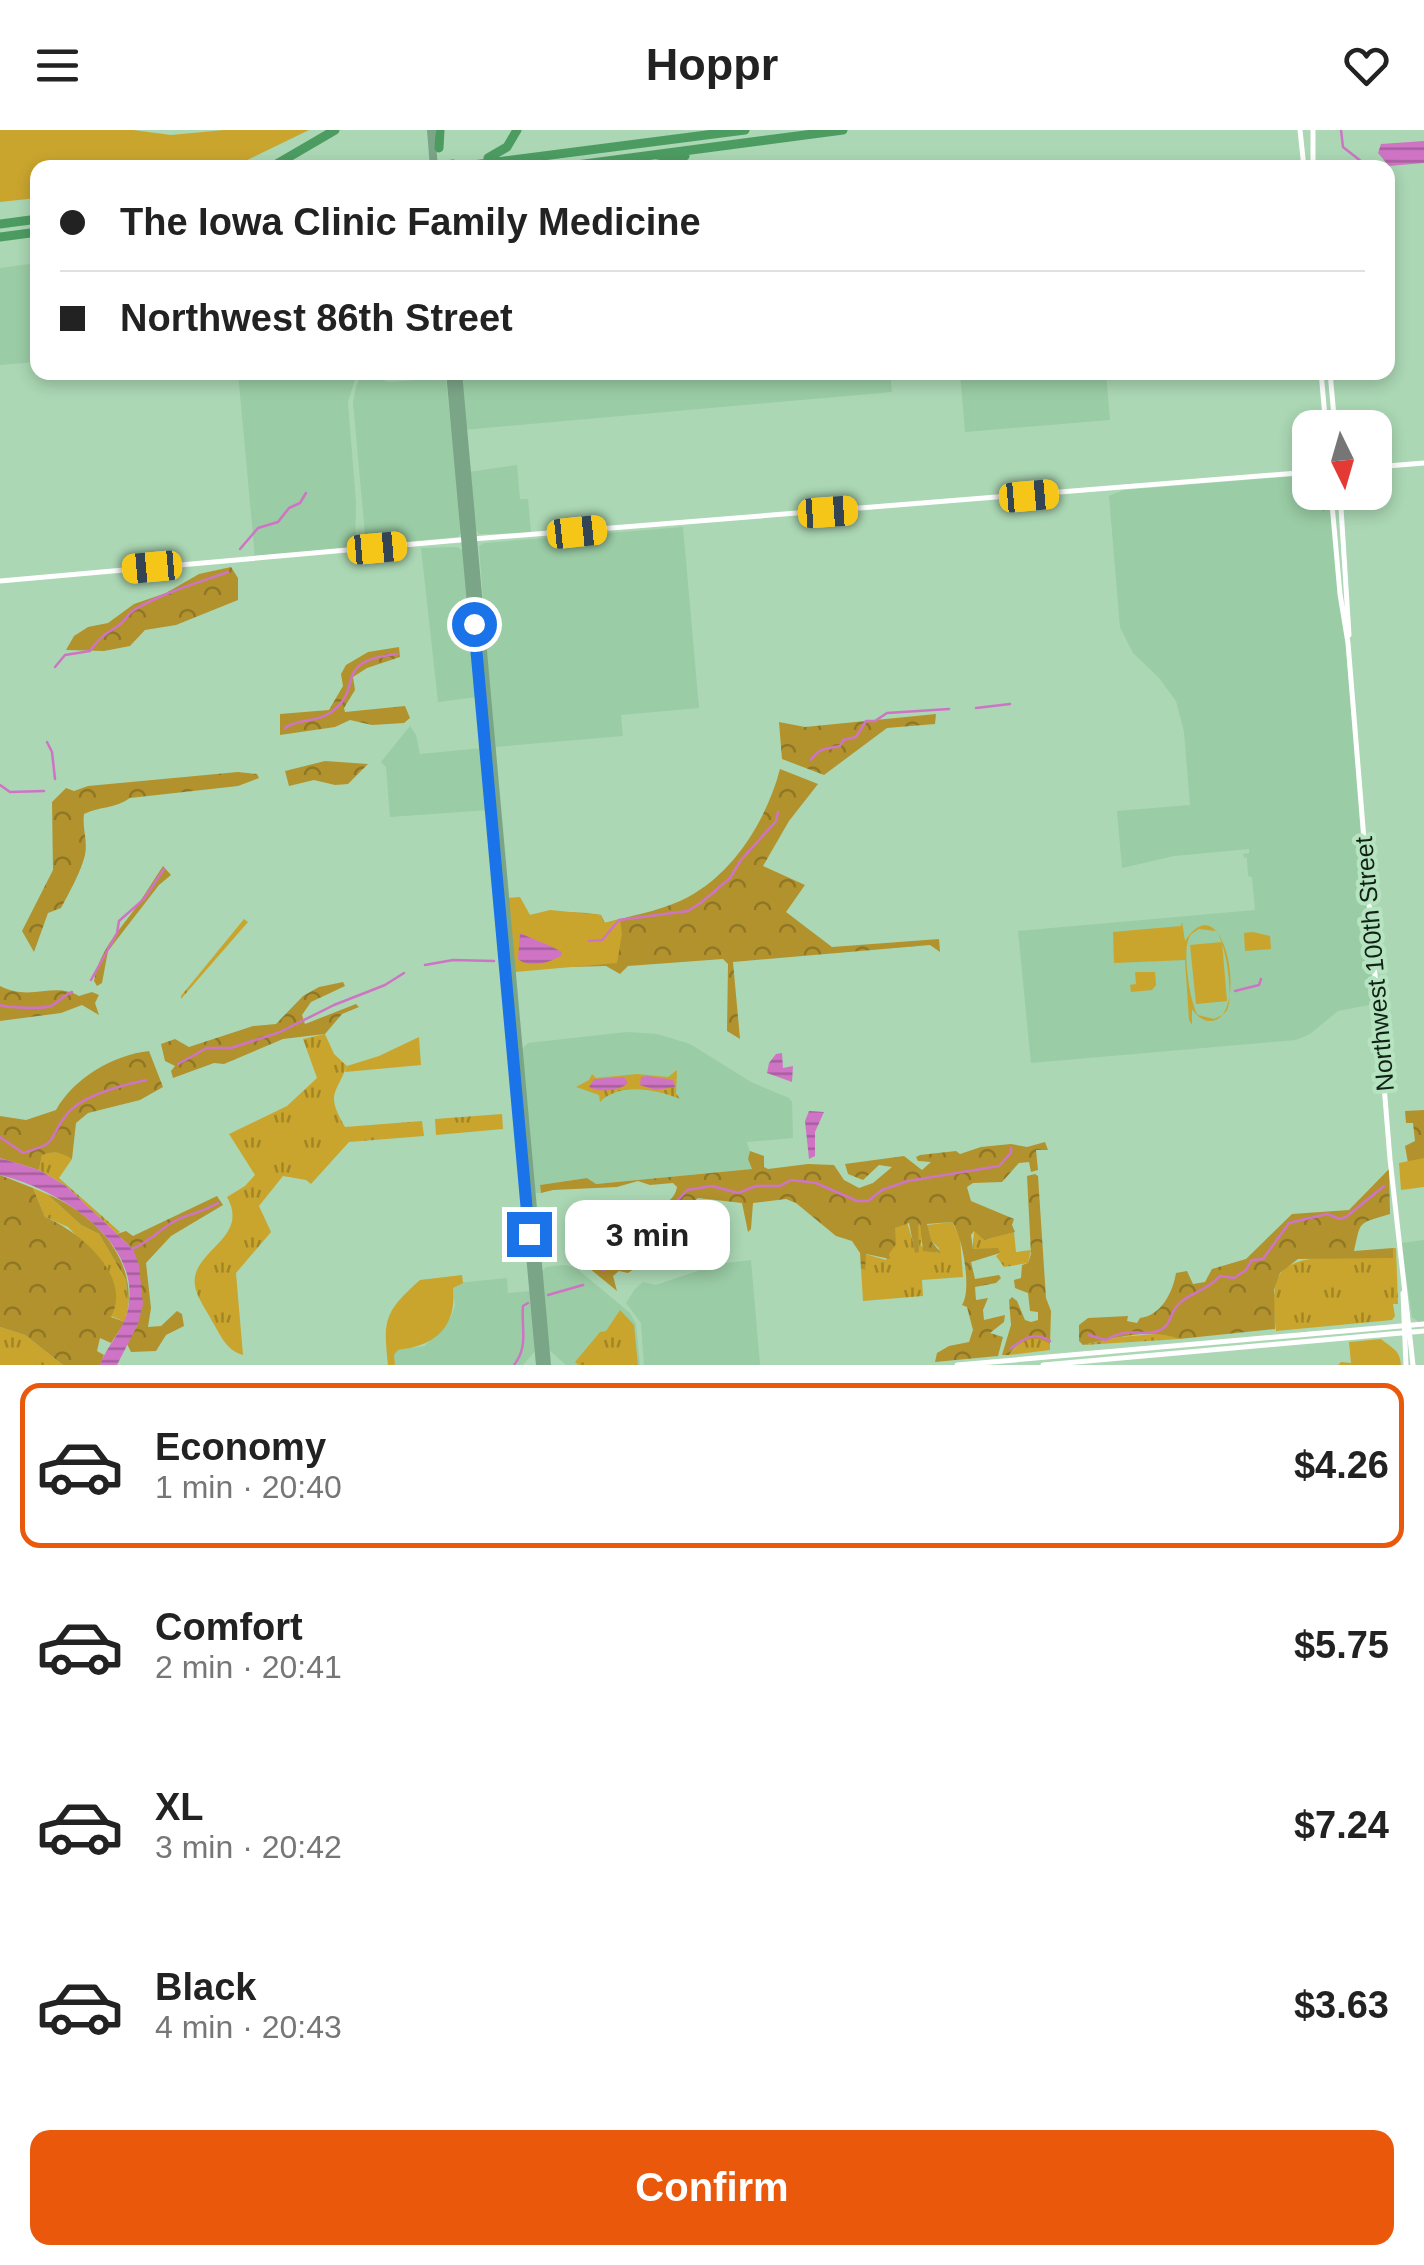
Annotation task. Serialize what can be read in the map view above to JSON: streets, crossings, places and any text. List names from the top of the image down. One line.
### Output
{"streets":{"street":["Northwest 100th Street"]},"north":"bottom","page":{"header":"Hoppr","banner":["The Iowa Clinic Family Medicine","Northwest 86th Street"],"bubble":"3 min","list":[{"name":"Economy","note":"1 min · 20:40","value":"$4.26"},{"name":"Comfort","note":"2 min · 20:41","value":"$5.75"},{"name":"XL","note":"3 min · 20:42","value":"$7.24"},{"name":"Black","note":"4 min · 20:43","value":"$3.63"}],"buttons":"Confirm"}}
